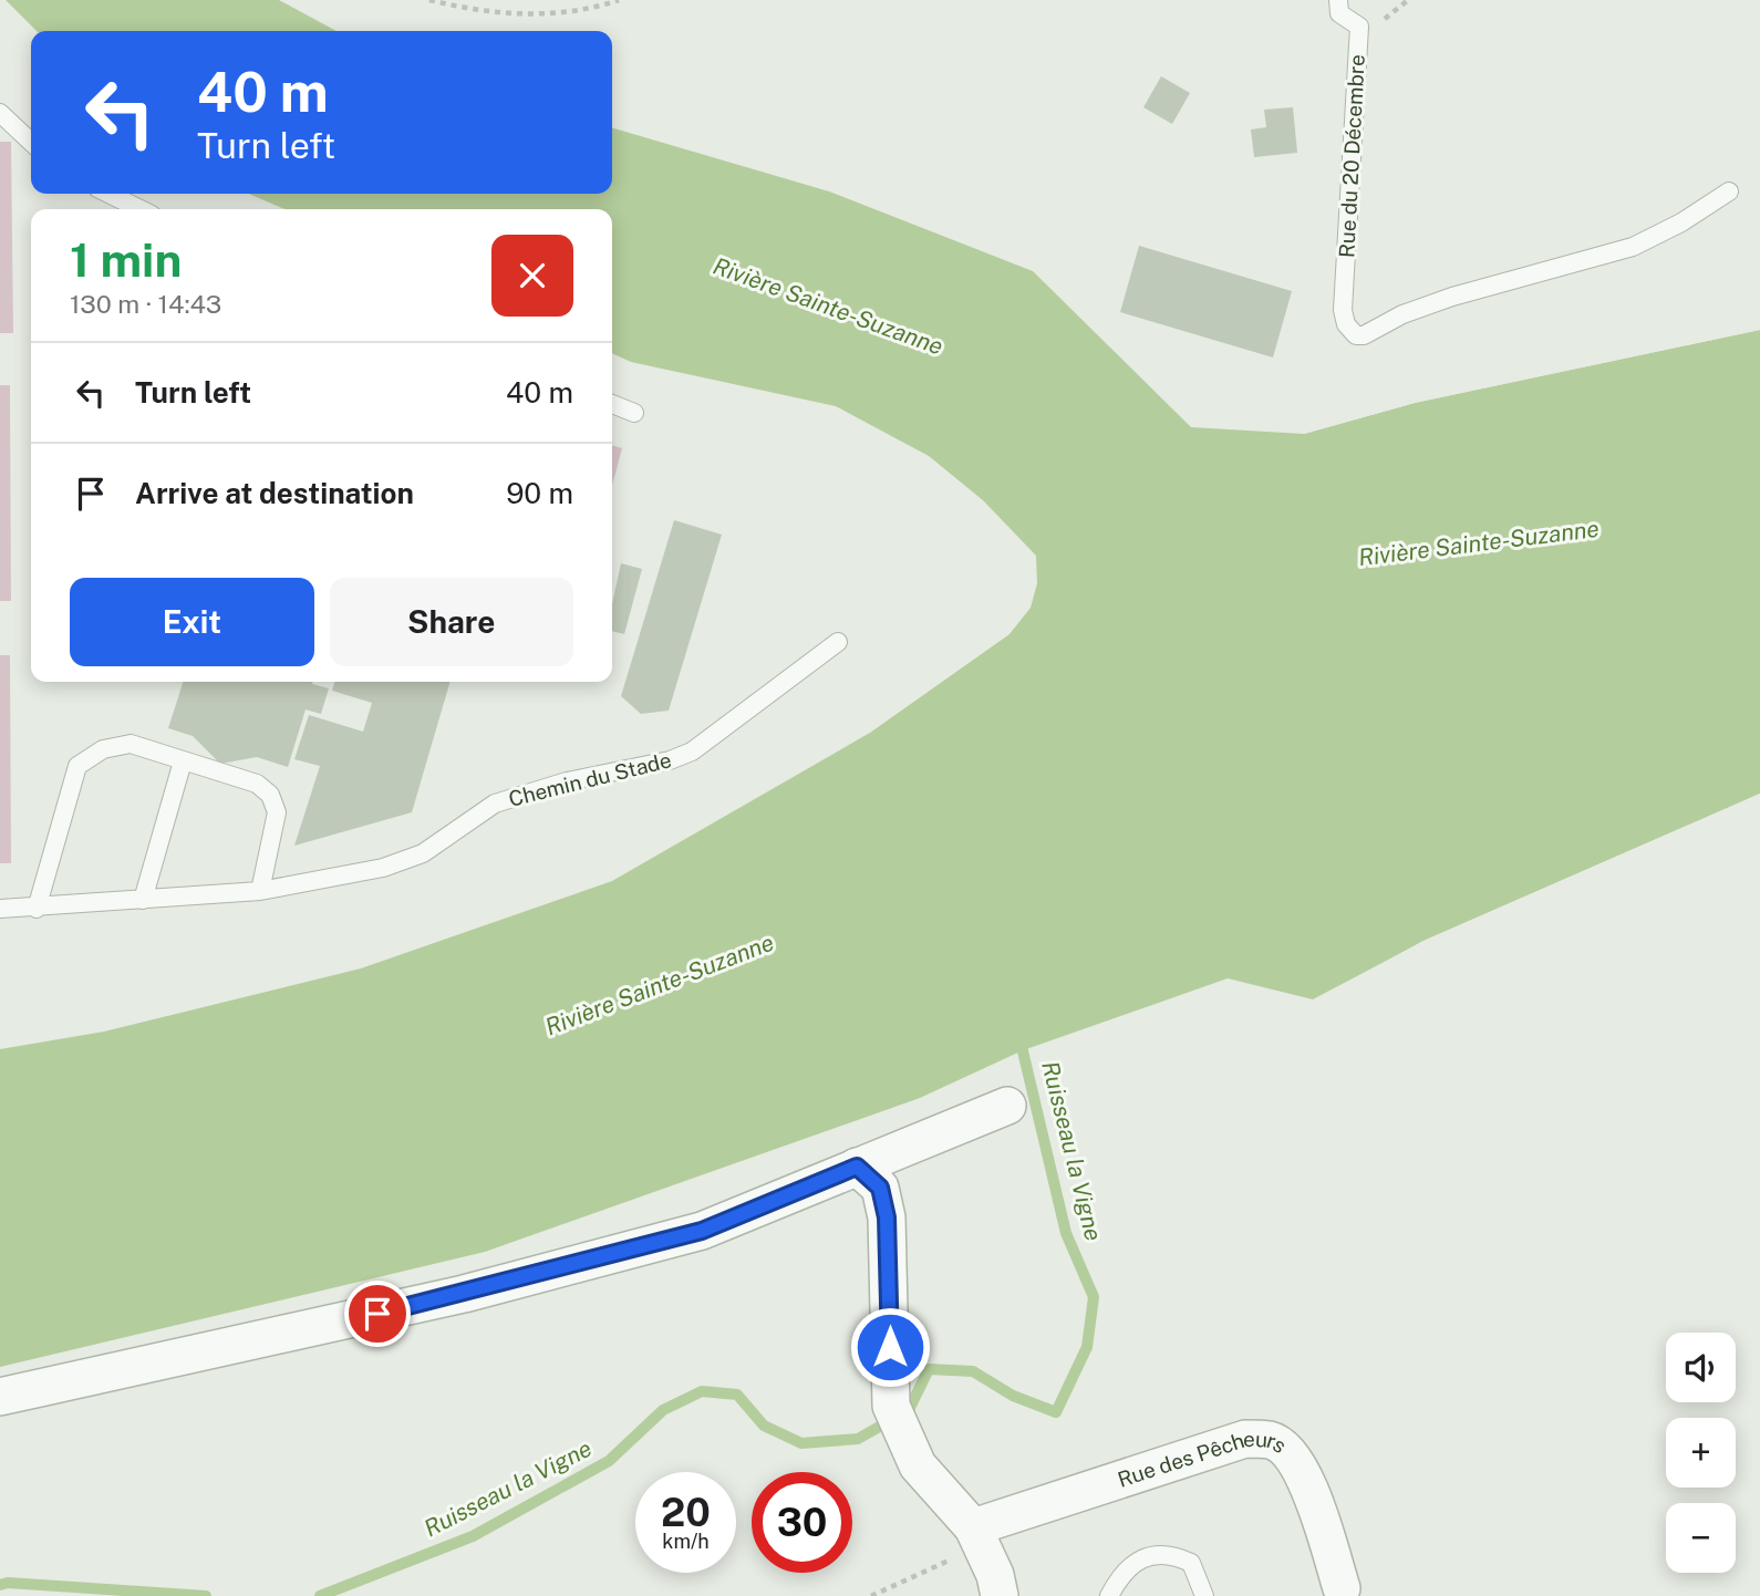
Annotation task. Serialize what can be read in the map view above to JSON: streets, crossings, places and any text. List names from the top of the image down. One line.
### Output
{"streets":{"street":["Rue des Pêcheurs"],"lane":["Rue du 20 Décembre","Chemin du Stade"]},"water":["Rivière Sainte-Suzanne","Ruisseau la Vigne"],"page":{"turn":["40 m","Turn left"],"heading":["1 min","130 m · 14:43"],"list":[{"name":"Turn left","value":"40 m"},{"name":"Arrive at destination","value":"90 m"}],"buttons":["Exit","Share"],"map_buttons":["+","−"],"speed":"20 km/h","limit":"30"}}
